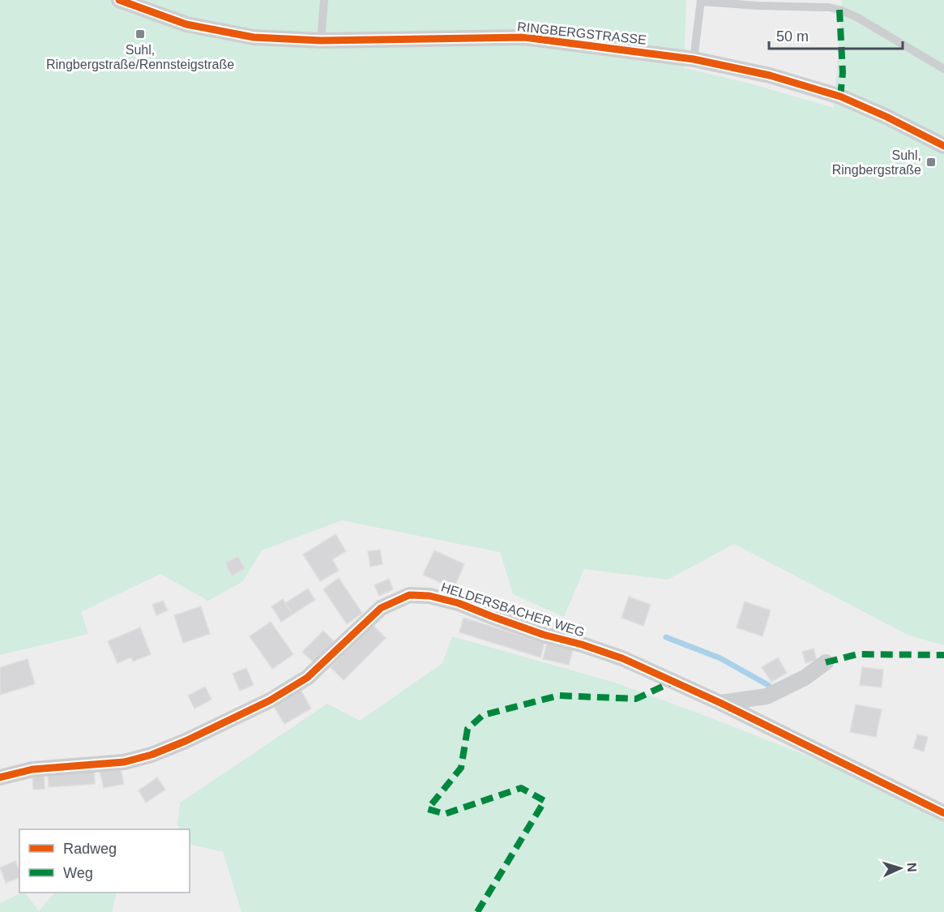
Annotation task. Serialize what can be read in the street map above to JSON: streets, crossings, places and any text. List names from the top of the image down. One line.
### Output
{"streets":{"street":["RINGBERGSTRASSE","HELDERSBACHER WEG"]},"places":{"transit":["Suhl, Ringbergstraße/Rennsteigstraße","Suhl, Ringbergstraße"]},"legend":["Radweg","Weg"],"scale_bar":"50 m","north":"right"}
